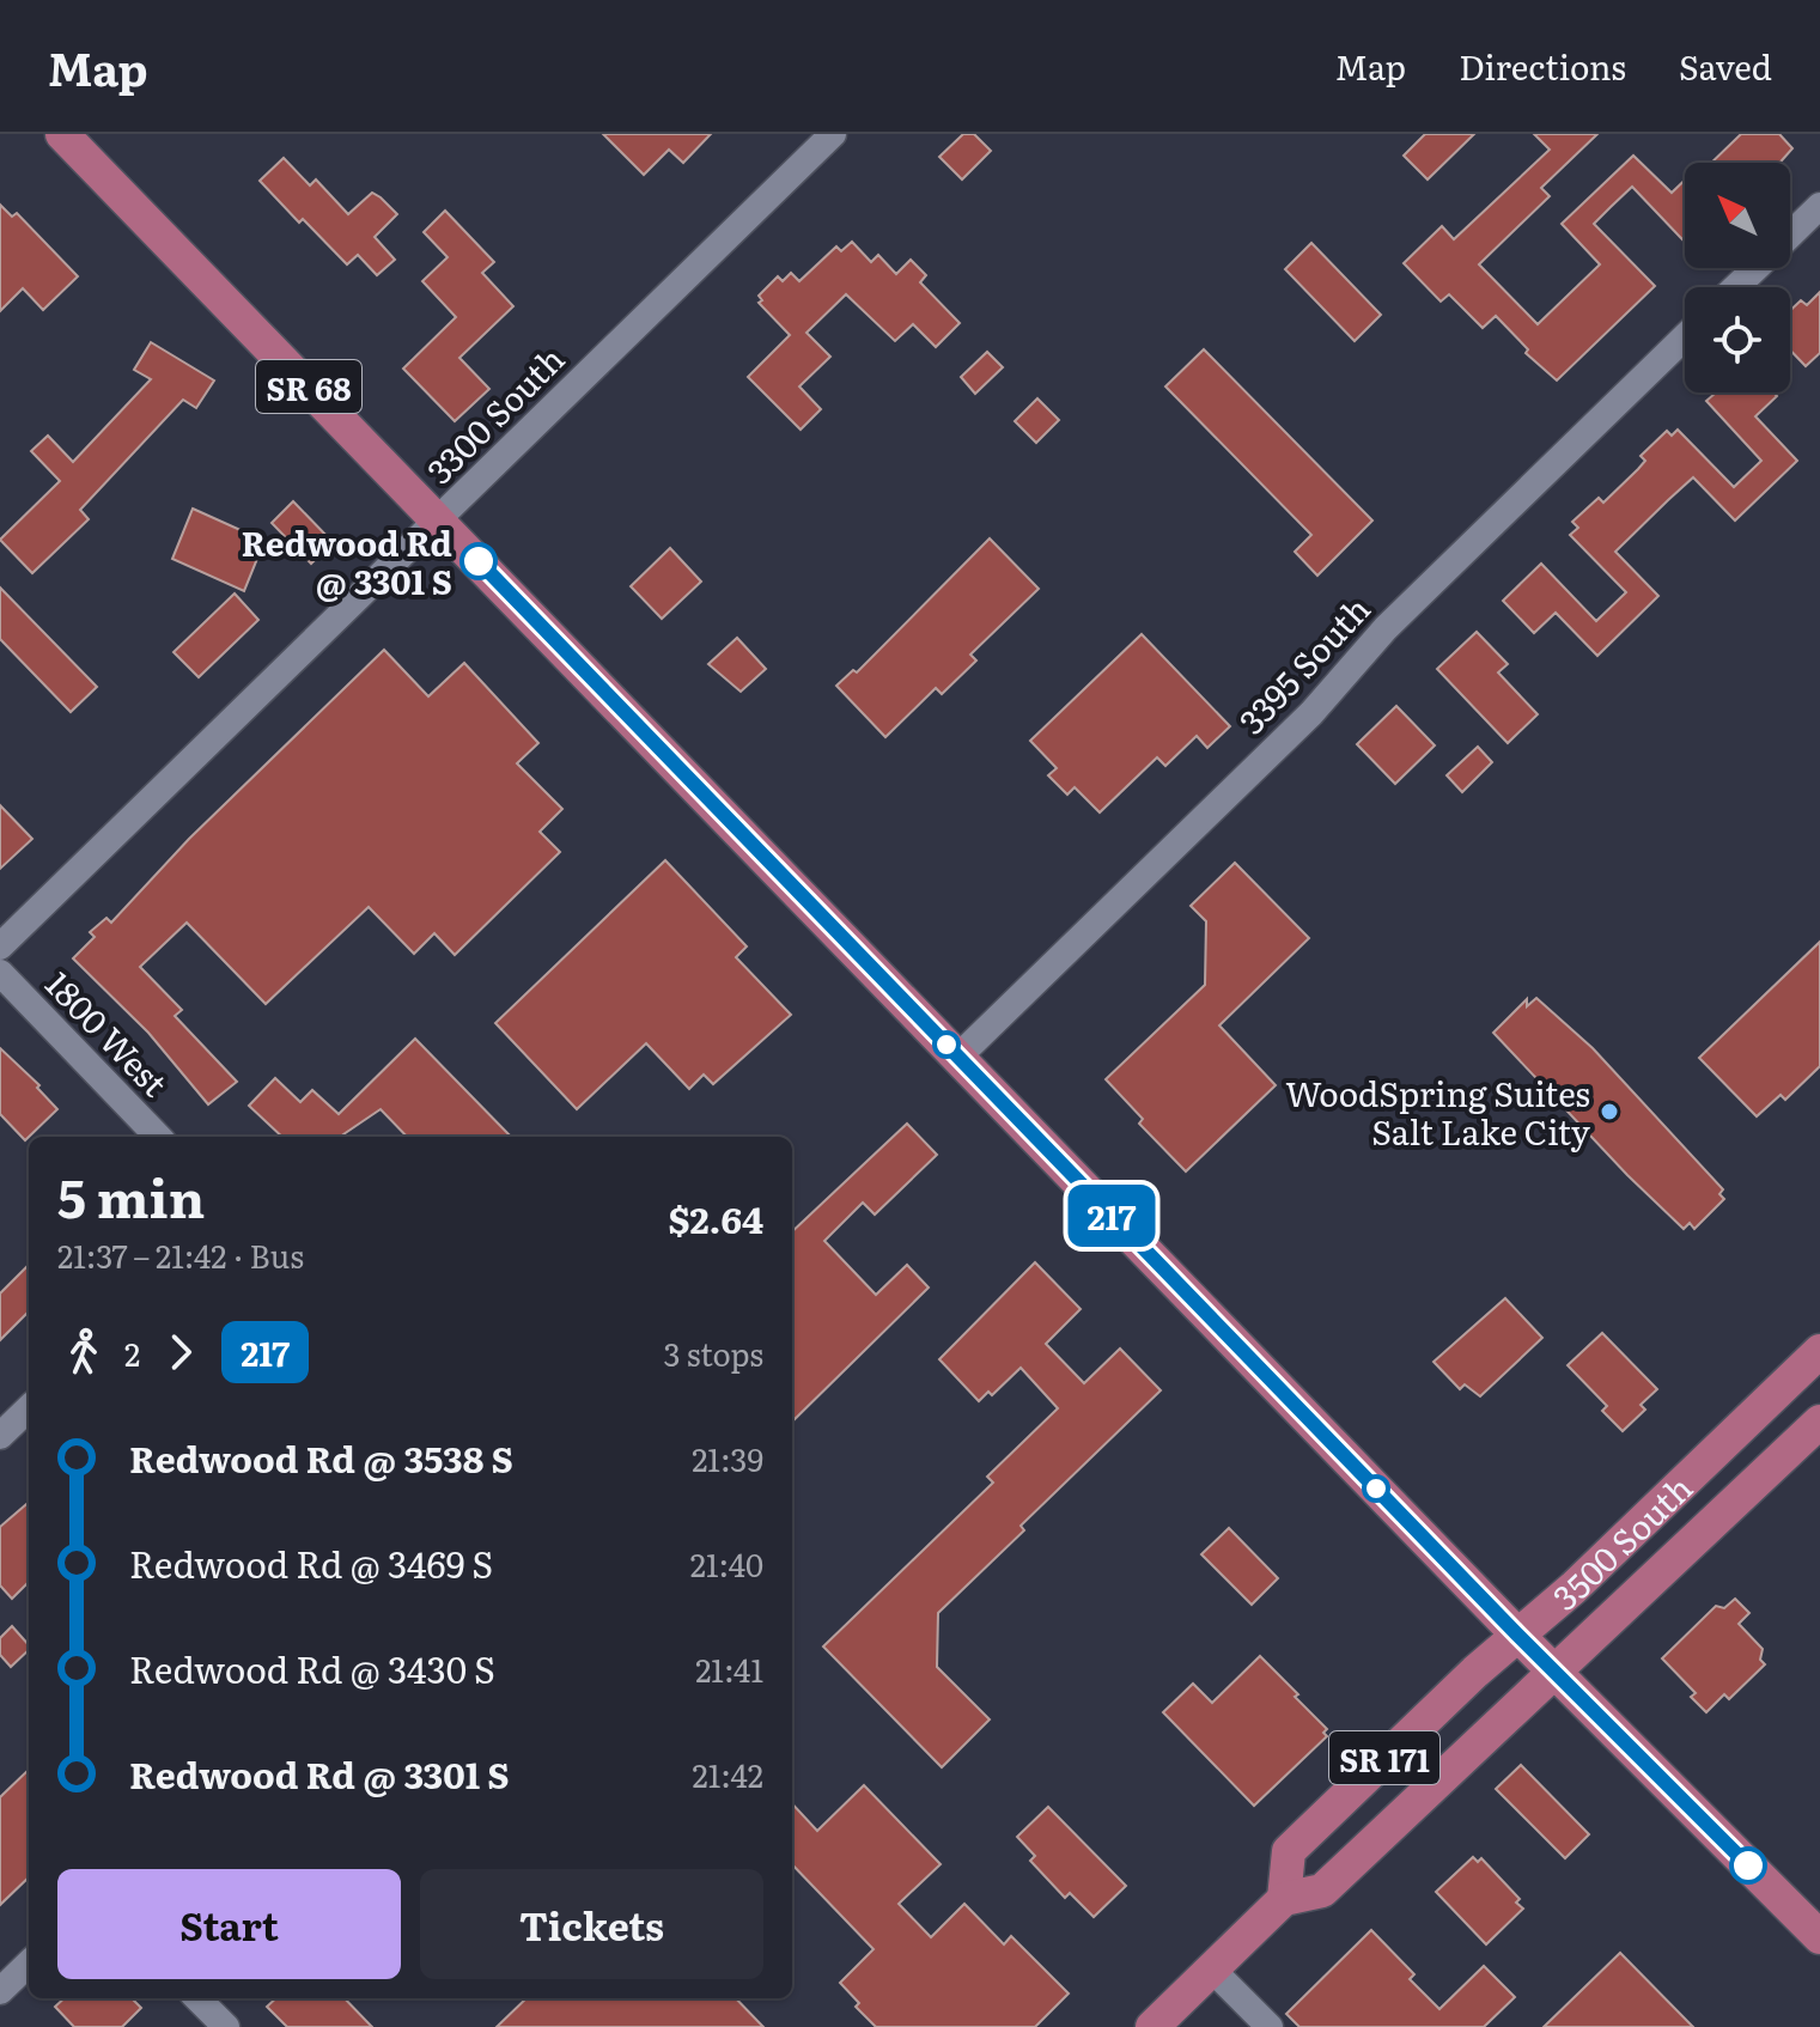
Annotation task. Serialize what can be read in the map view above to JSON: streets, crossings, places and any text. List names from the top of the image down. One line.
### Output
{"streets":{"main road":["SR 68","3500 South","SR 171"],"street":["3300 South","3395 South","1800 West"]},"crossings":[["SR 68","3300 South"],["SR 68","3395 South"],["SR 68","3500 South"]],"places":["Redwood Rd @ 3301 S","WoodSpring Suites Salt Lake City"],"lines":["bus line 217"],"north":"top left","page":{"header":"Map","nav":["Map","Directions","Saved"],"on_map":"217","heading":["5 min","21:37 – 21:42 · Bus","$2.64"],"legs":["2","217","3 stops"],"list":[{"name":"Redwood Rd @ 3538 S","value":"21:39"},{"name":"Redwood Rd @ 3469 S","value":"21:40"},{"name":"Redwood Rd @ 3430 S","value":"21:41"},{"name":"Redwood Rd @ 3301 S","value":"21:42"}],"buttons":["Start","Tickets"]}}
